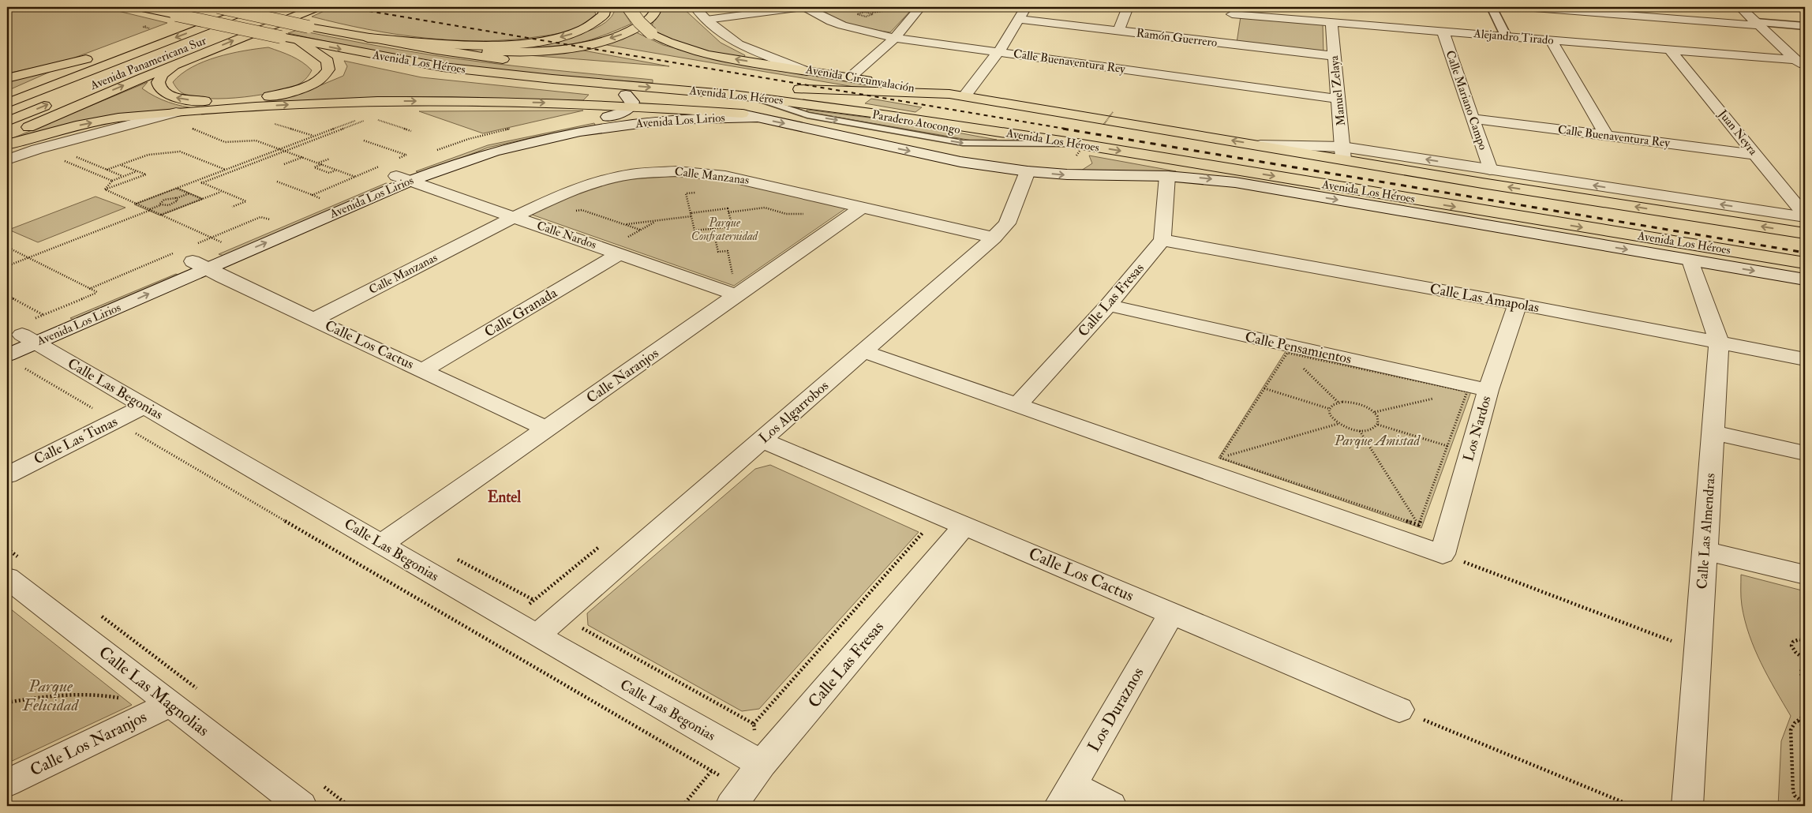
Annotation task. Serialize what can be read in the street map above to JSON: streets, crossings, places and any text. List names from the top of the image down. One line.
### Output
{"streets":{"main road":["Avenida Los Héroes","Avenida Panamericana Sur","Avenida Circunvalación"],"street":["Alejandro Tirado","Ramón Guerrero","Calle Buenaventura Rey","Manuel Zelaya","Calle Mariano Campo","Avenida Los Lirios","Juan Neyra","Calle Manzanas","Calle Nardos","Calle Las Amapolas","Calle Las Fresas","Calle Granada","Calle Los Cactus","Calle Pensamientos","Calle Naranjos","Calle Las Begonias","Los Algarrobos","Los Nardos","Calle Las Tunas","Calle Las Almendras","Calle Las Magnolias","Los Duraznos","Calle Los Naranjos"]},"crossings":[["Alejandro Tirado","Manuel Zelaya"],["Alejandro Tirado","Calle Mariano Campo"],["Alejandro Tirado","Juan Neyra"],["Ramón Guerrero","Manuel Zelaya"],["Calle Buenaventura Rey","Manuel Zelaya"],["Calle Buenaventura Rey","Calle Mariano Campo"],["Calle Buenaventura Rey","Juan Neyra"],["Avenida Los Héroes","Avenida Circunvalación"],["Avenida Los Héroes","Manuel Zelaya"],["Avenida Los Héroes","Calle Mariano Campo"],["Avenida Los Héroes","Avenida Los Lirios"],["Avenida Los Héroes","Juan Neyra"],["Avenida Los Héroes","Los Algarrobos"],["Avenida Los Héroes","Calle Las Almendras"],["Avenida Los Lirios","Calle Nardos"],["Avenida Los Lirios","Calle Los Cactus"],["Avenida Los Lirios","Calle Las Begonias"],["Calle Manzanas","Calle Nardos"],["Calle Manzanas","Calle Los Cactus"],["Calle Manzanas","Calle Naranjos"],["Calle Manzanas","Los Algarrobos"],["Calle Nardos","Calle Granada"],["Calle Nardos","Calle Naranjos"],["Calle Las Amapolas","Calle Las Fresas"],["Calle Las Amapolas","Los Nardos"],["Calle Las Amapolas","Calle Las Almendras"],["Calle Las Fresas","Calle Los Cactus"],["Calle Las Fresas","Calle Pensamientos"],["Calle Las Fresas","Calle Las Begonias"],["Calle Granada","Calle Los Cactus"],["Calle Los Cactus","Calle Naranjos"],["Calle Los Cactus","Los Algarrobos"],["Calle Los Cactus","Los Duraznos"],["Calle Pensamientos","Los Nardos"],["Calle Naranjos","Calle Las Begonias"],["Calle Las Begonias","Los Algarrobos"],["Calle Las Begonias","Calle Las Tunas"],["Calle Las Magnolias","Calle Los Naranjos"]],"districts":["Entel"],"parks":["Parque Confraternidad","Parque Amistad","Parque Felicidad"]}
